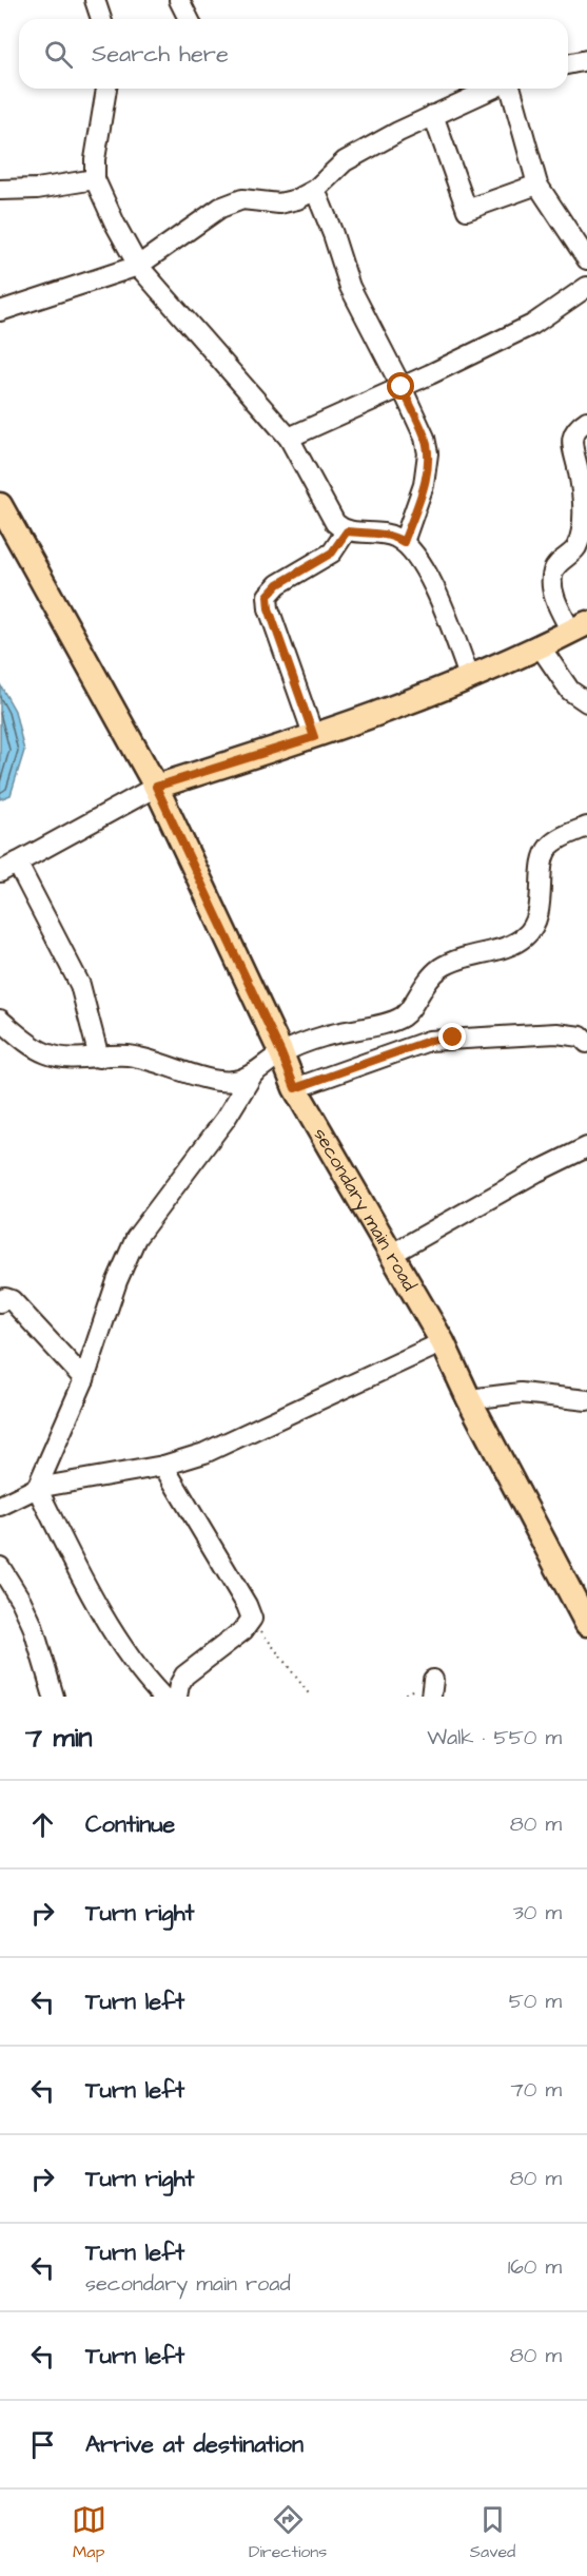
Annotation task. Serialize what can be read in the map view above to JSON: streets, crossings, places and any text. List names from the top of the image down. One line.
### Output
{"streets":{"main road":["secondary main road"]},"page":{"search":"Search here","heading":["7 min","Walk · 550 m"],"list":[["Continue","80 m"],["Turn right","30 m"],["Turn left","50 m"],["Turn left","70 m"],["Turn right","80 m"],["Turn left","secondary main road","160 m"],["Turn left","80 m"],"Arrive at destination"],"nav":["Map","Directions","Saved"]}}
